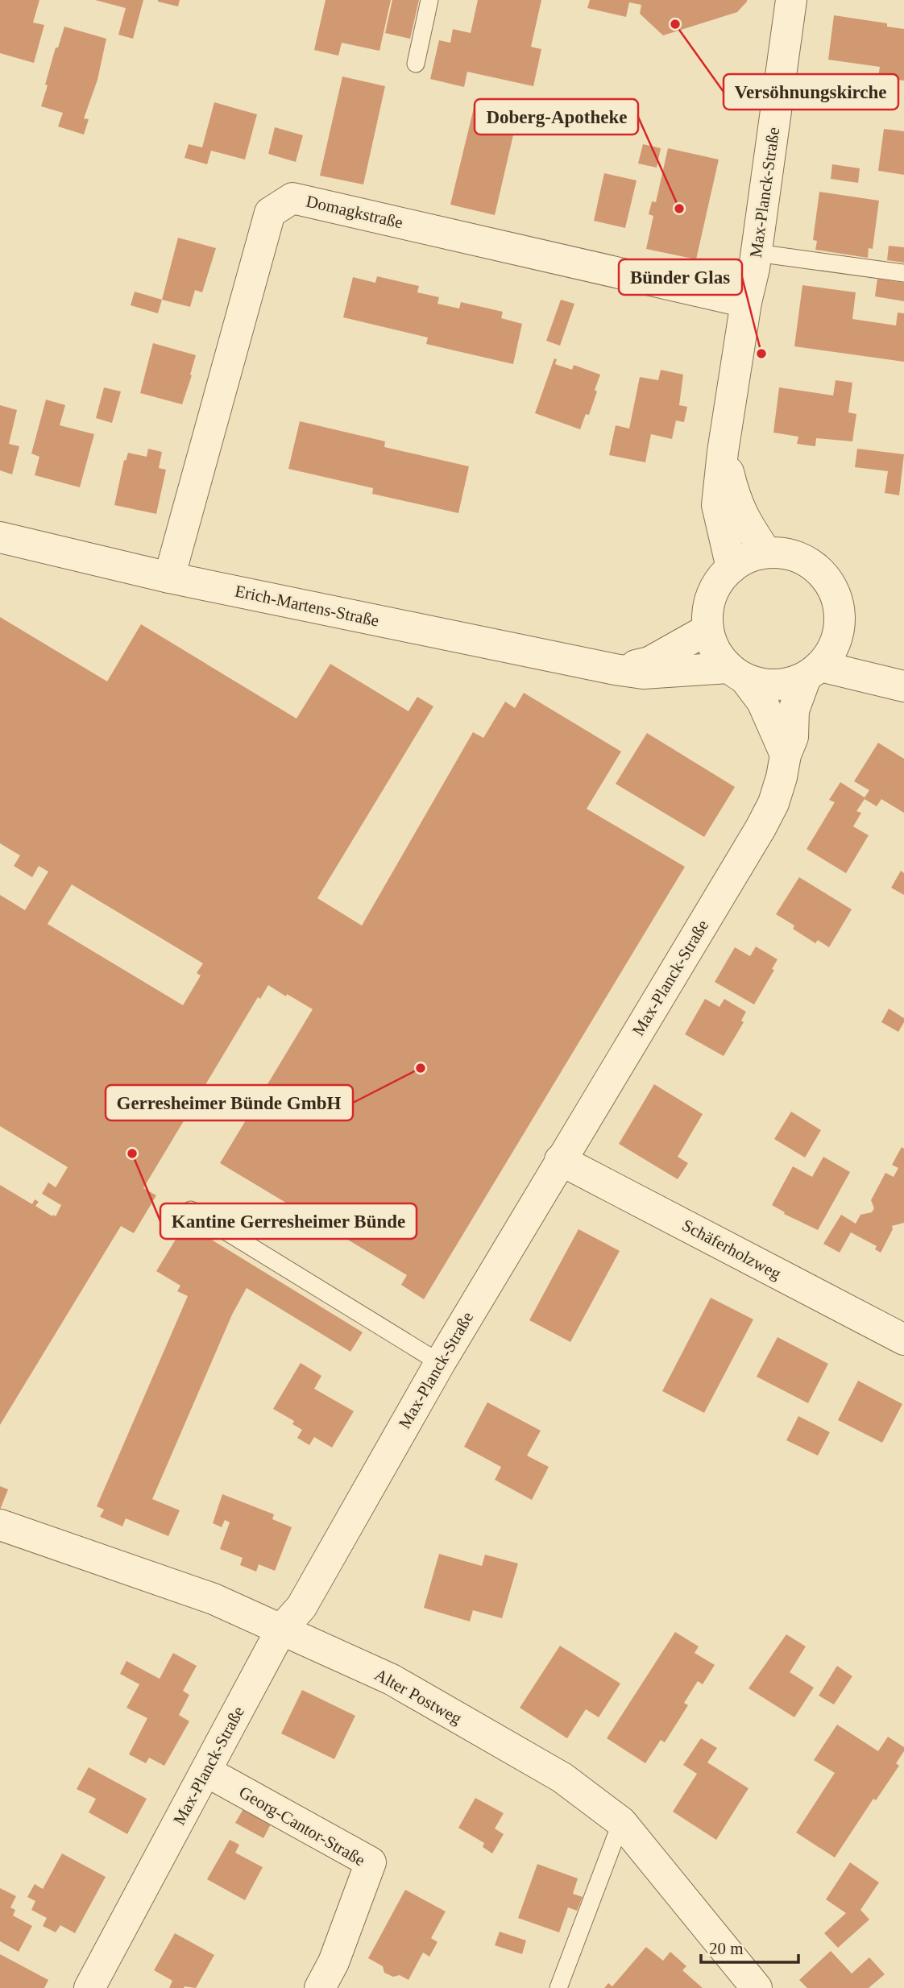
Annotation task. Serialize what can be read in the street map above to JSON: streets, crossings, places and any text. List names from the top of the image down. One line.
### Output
{"streets":{"street":["Max-Planck-Straße","Domagkstraße","Erich-Martens-Straße","Schäferholzweg","Alter Postweg","Georg-Cantor-Straße"]},"crossings":[["Max-Planck-Straße","Domagkstraße"],["Max-Planck-Straße","Erich-Martens-Straße"],["Max-Planck-Straße","Schäferholzweg"],["Max-Planck-Straße","Alter Postweg"],["Max-Planck-Straße","Georg-Cantor-Straße"],["Domagkstraße","Erich-Martens-Straße"]],"places":["Versöhnungskirche","Doberg-Apotheke","Bünder Glas","Gerresheimer Bünde GmbH","Kantine Gerresheimer Bünde"],"scale_bar":"20 m"}
